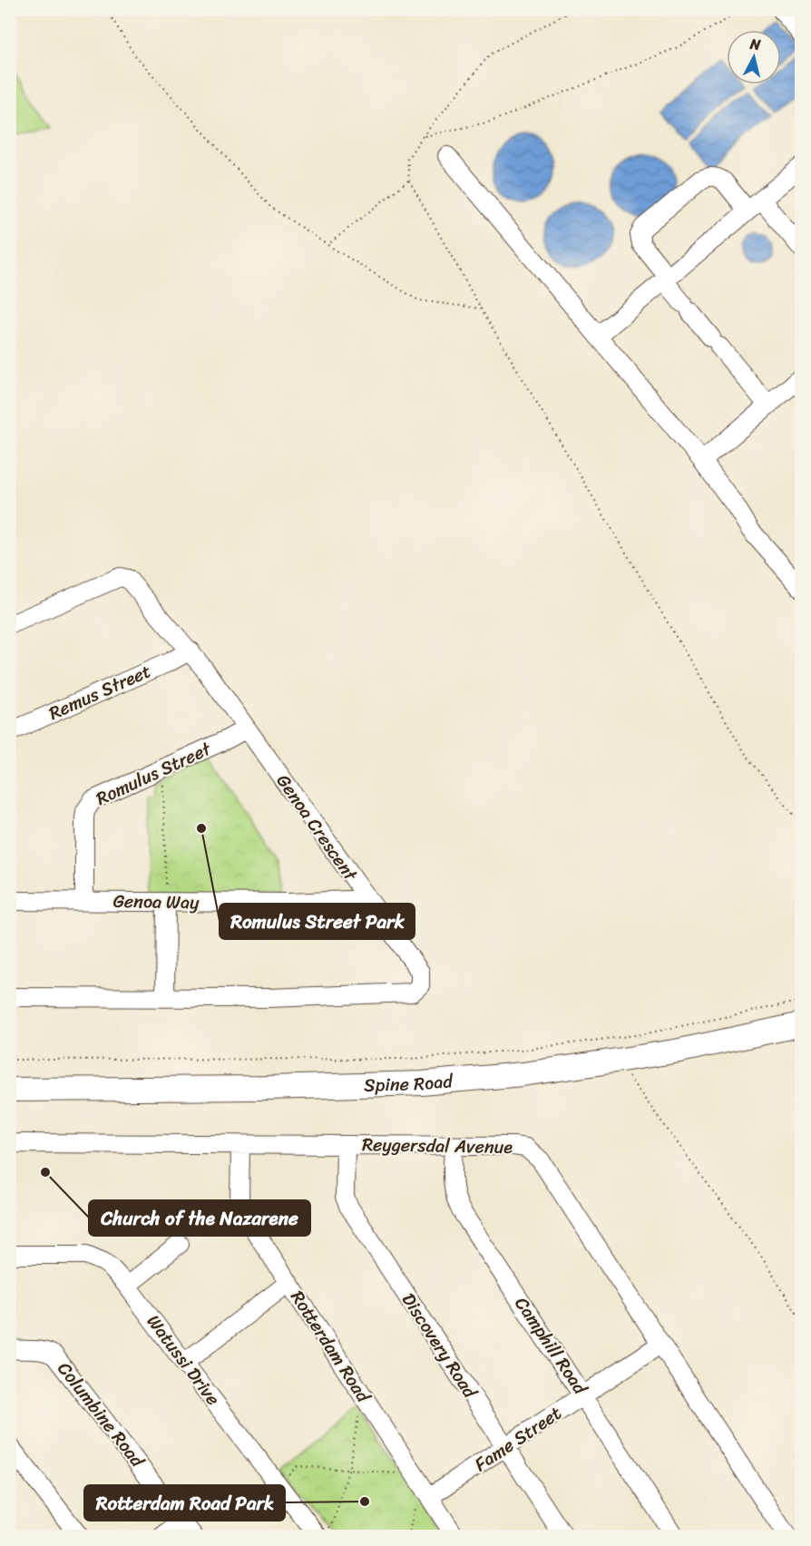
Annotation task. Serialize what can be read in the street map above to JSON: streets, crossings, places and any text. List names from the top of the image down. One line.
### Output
{"streets":{"main road":["Spine Road"],"street":["Remus Street","Romulus Street","Genoa Crescent","Genoa Way","Reygersdal Avenue","Discovery Road","Camphill Road","Rotterdam Road","Watussi Drive","Columbine Road","Fame Street"]},"crossings":[["Remus Street","Genoa Crescent"],["Romulus Street","Genoa Crescent"],["Romulus Street","Genoa Way"],["Genoa Crescent","Genoa Way"],["Reygersdal Avenue","Discovery Road"],["Reygersdal Avenue","Camphill Road"],["Reygersdal Avenue","Rotterdam Road"],["Reygersdal Avenue","Fame Street"],["Discovery Road","Fame Street"],["Camphill Road","Fame Street"],["Rotterdam Road","Fame Street"]],"places":["Romulus Street Park","Church of the Nazarene","Rotterdam Road Park"],"north":"top"}
